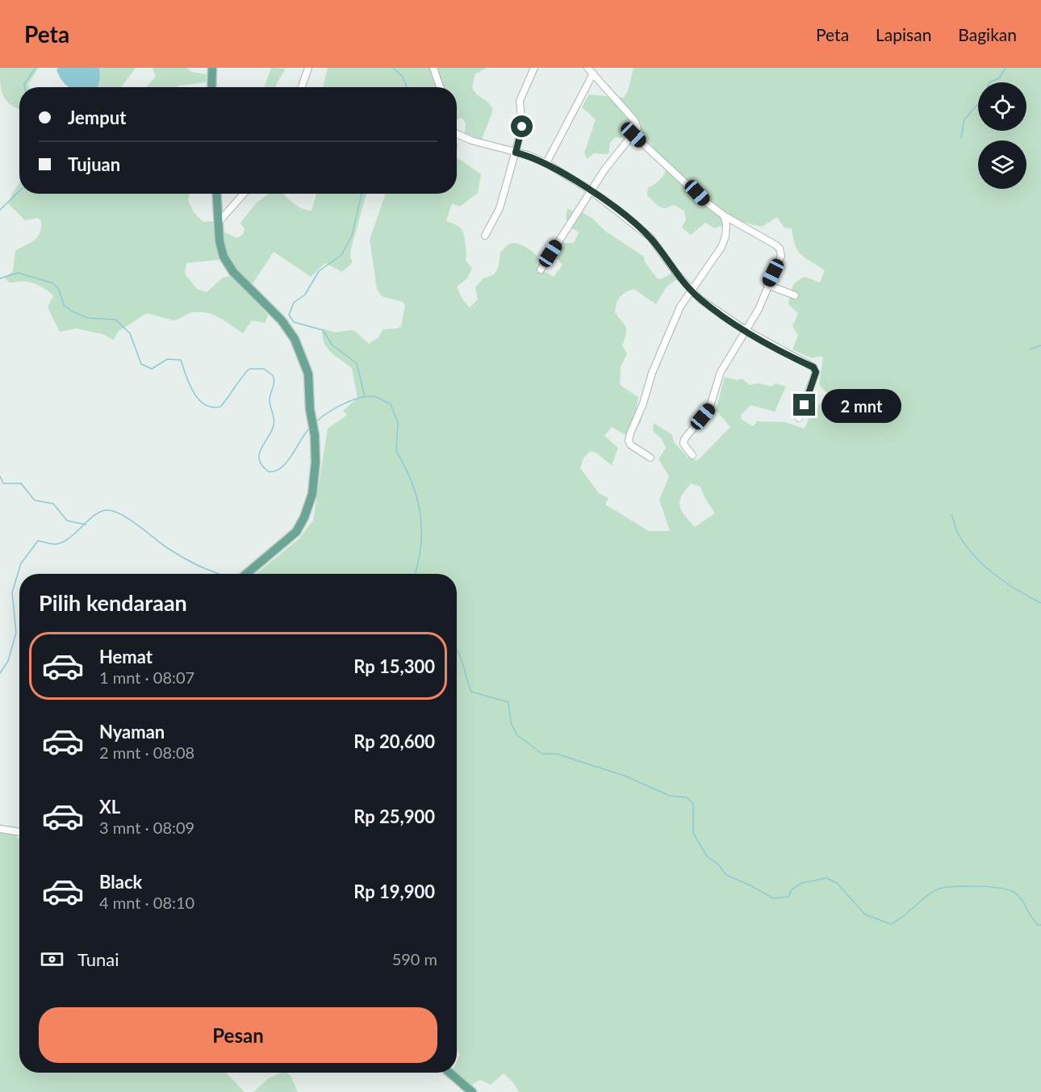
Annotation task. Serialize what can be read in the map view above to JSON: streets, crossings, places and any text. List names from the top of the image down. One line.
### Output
{"page":{"header":"Peta","nav":["Peta","Lapisan","Bagikan"],"banner":["Jemput","Tujuan"],"bubble":"2 mnt","heading":"Pilih kendaraan","list":[{"name":"Hemat","note":"1 mnt · 08:07","value":"Rp 15,300"},{"name":"Nyaman","note":"2 mnt · 08:08","value":"Rp 20,600"},{"name":"XL","note":"3 mnt · 08:09","value":"Rp 25,900"},{"name":"Black","note":"4 mnt · 08:10","value":"Rp 19,900"}],"pay":["Tunai","590 m"],"buttons":"Pesan"}}
